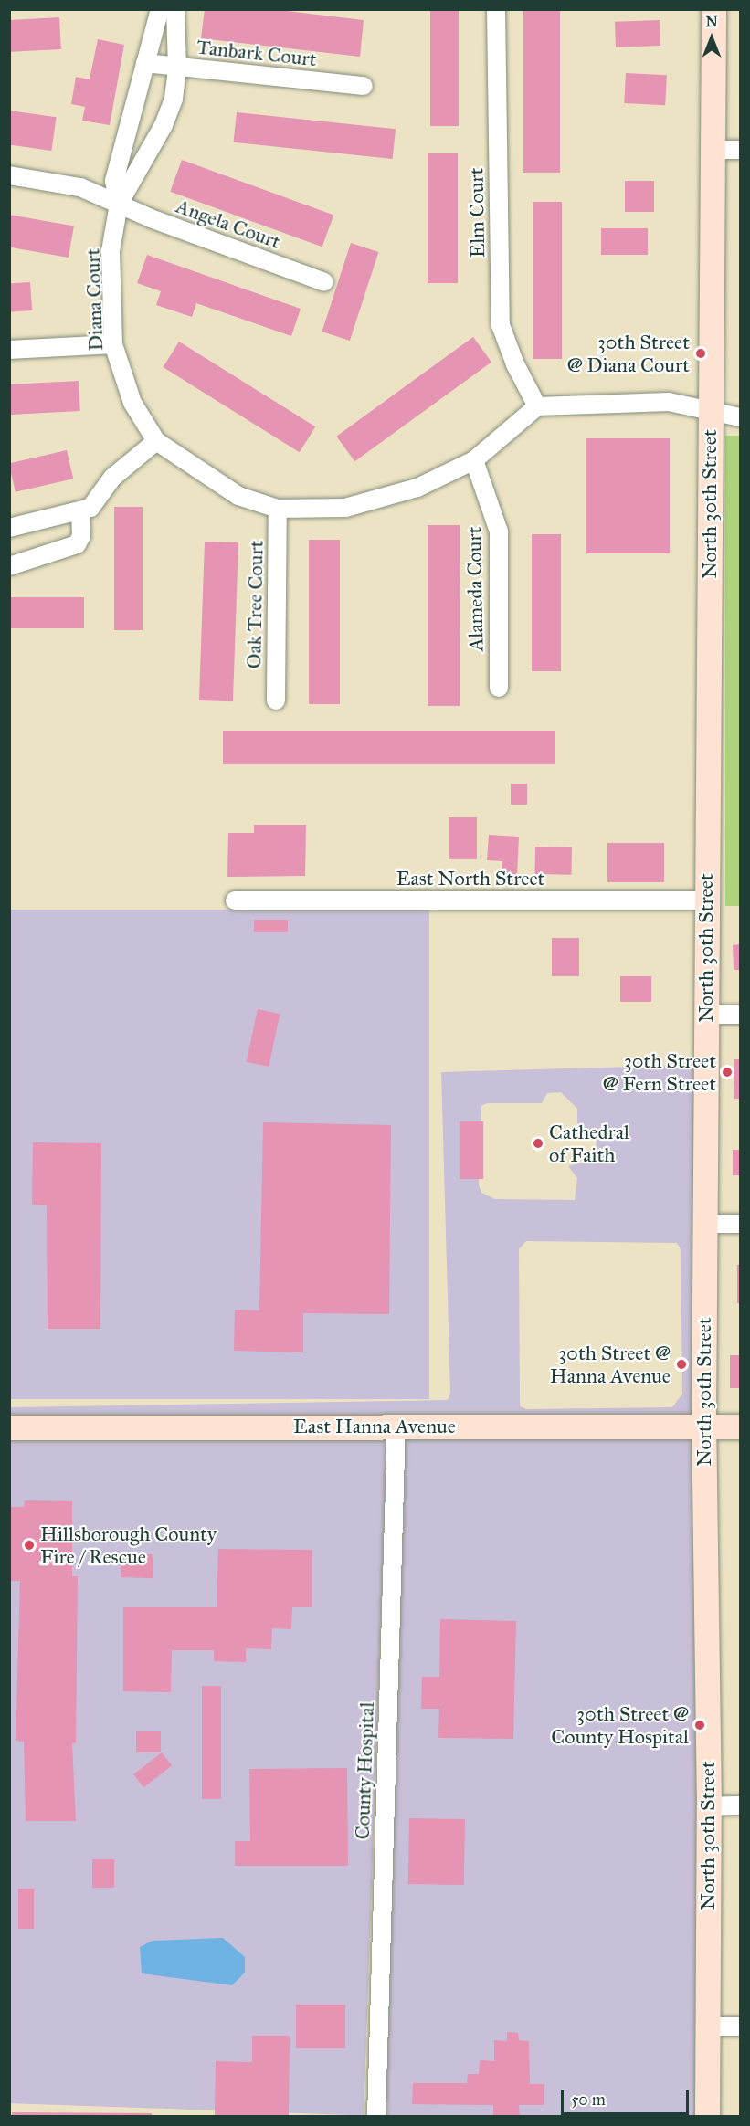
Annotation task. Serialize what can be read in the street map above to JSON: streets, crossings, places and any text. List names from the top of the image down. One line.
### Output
{"streets":{"street":["Tanbark Court","Elm Court","Angela Court","Diana Court","North 30th Street","Alameda Court","Oak Tree Court","East North Street","East Hanna Avenue","County Hospital"]},"crossings":[["Tanbark Court","Diana Court"],["Elm Court","Diana Court"],["Angela Court","Diana Court"],["Diana Court","Alameda Court"],["Diana Court","Oak Tree Court"],["North 30th Street","East North Street"],["North 30th Street","East Hanna Avenue"],["East Hanna Avenue","County Hospital"]],"places":["30th Street @ Diana Court","30th Street @ Fern Street","Cathedral of Faith","30th Street @ Hanna Avenue","Hillsborough County Fire / Rescue","30th Street @ County Hospital"],"scale_bar":"50 m","north":"top"}
